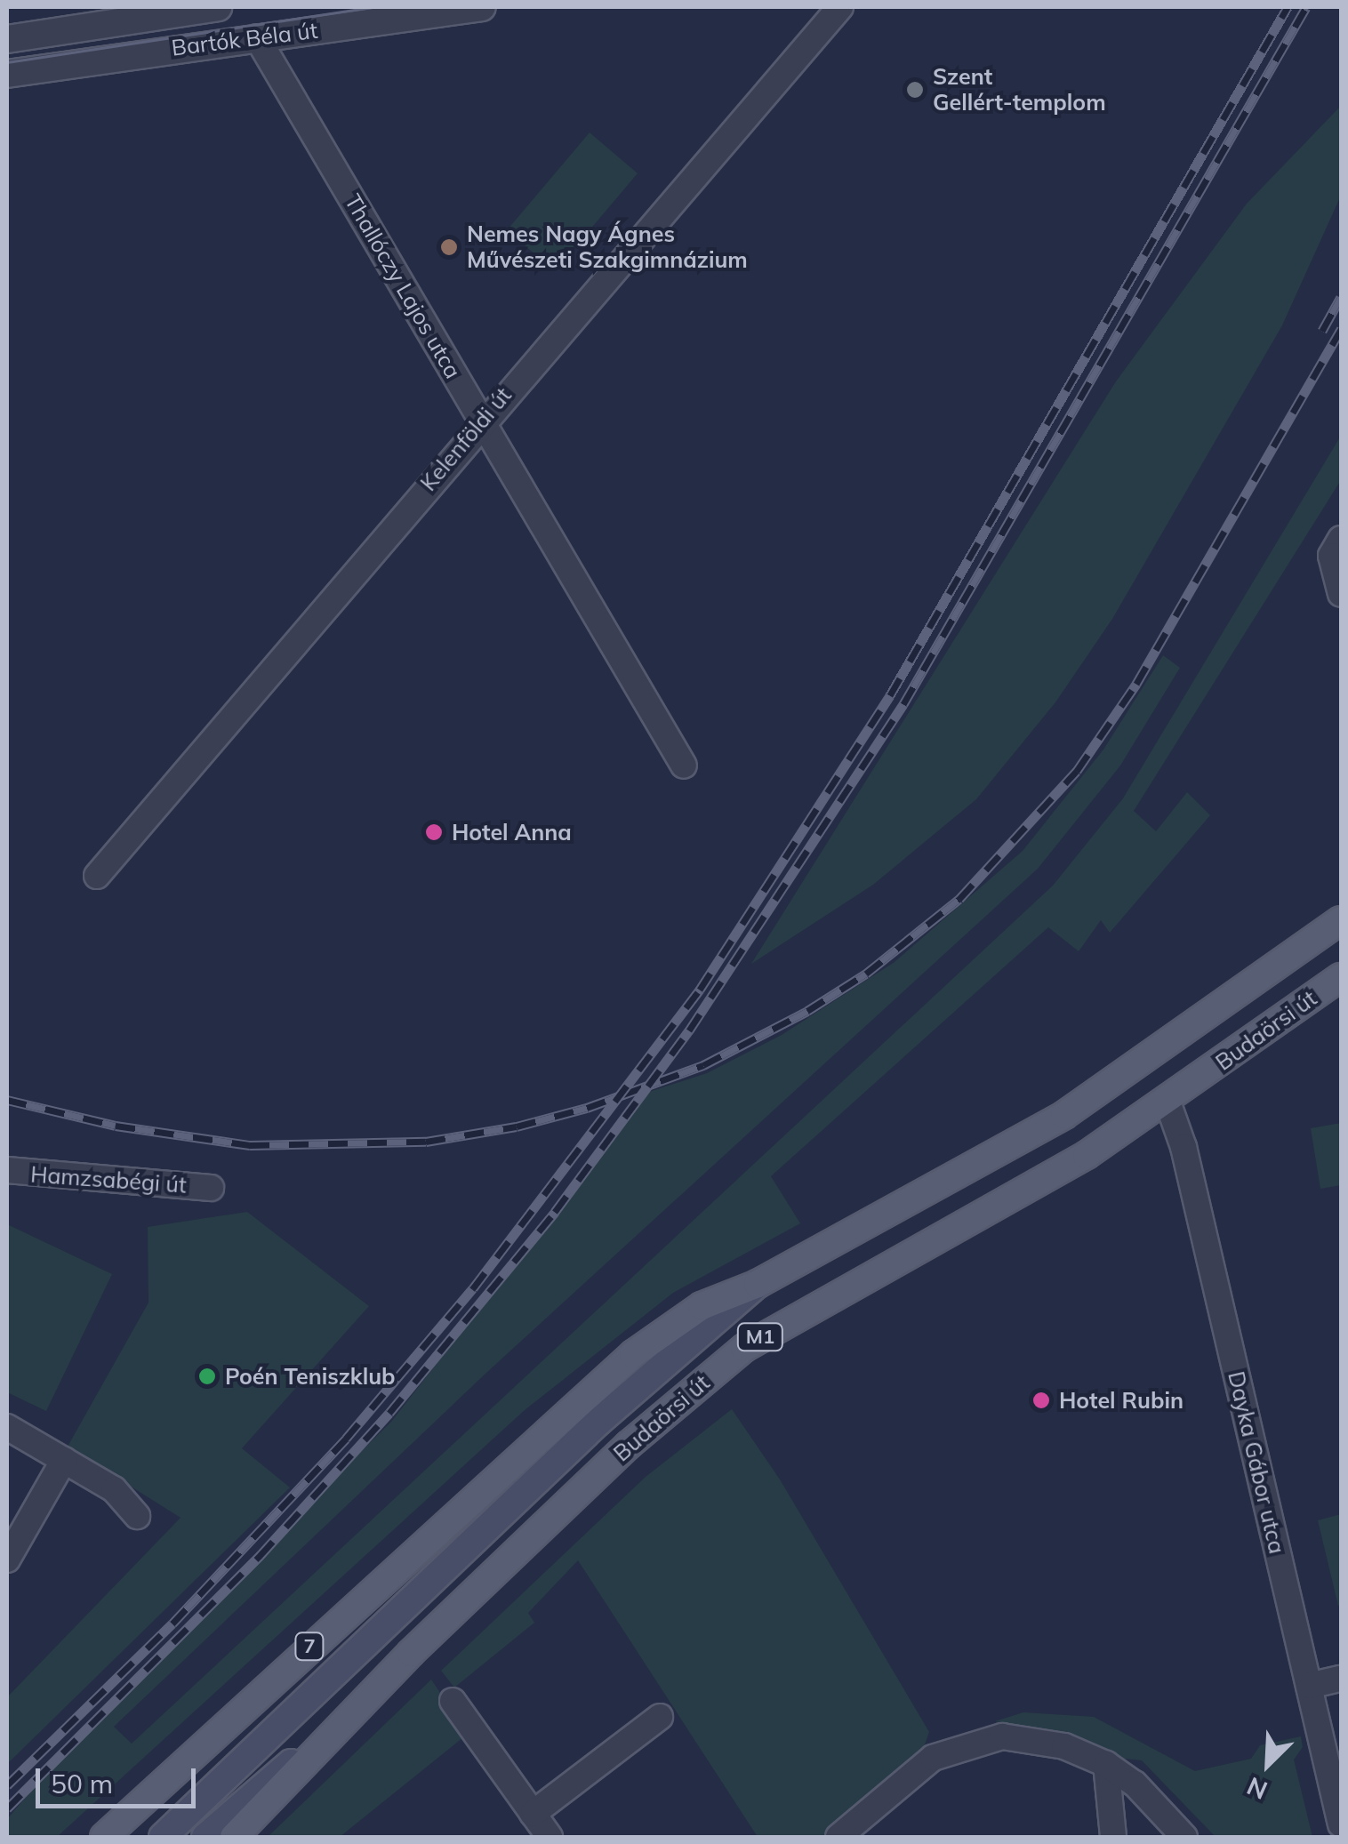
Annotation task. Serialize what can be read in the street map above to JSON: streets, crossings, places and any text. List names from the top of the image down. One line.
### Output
{"streets":{"main road":["Budaörsi út","M1","7"],"street":["Bartók Béla út","Thallóczy Lajos utca","Kelenföldi út","Hamzsabégi út","Dayka Gábor utca"]},"crossings":[["Bartók Béla út","Thallóczy Lajos utca"],["Thallóczy Lajos utca","Kelenföldi út"],["Budaörsi út","Dayka Gábor utca"]],"places":["Szent Gellért-templom","Nemes Nagy Ágnes Művészeti Szakgimnázium","Hotel Anna","Poén Teniszklub","Hotel Rubin"],"scale_bar":"50 m","north":"bottom left"}
